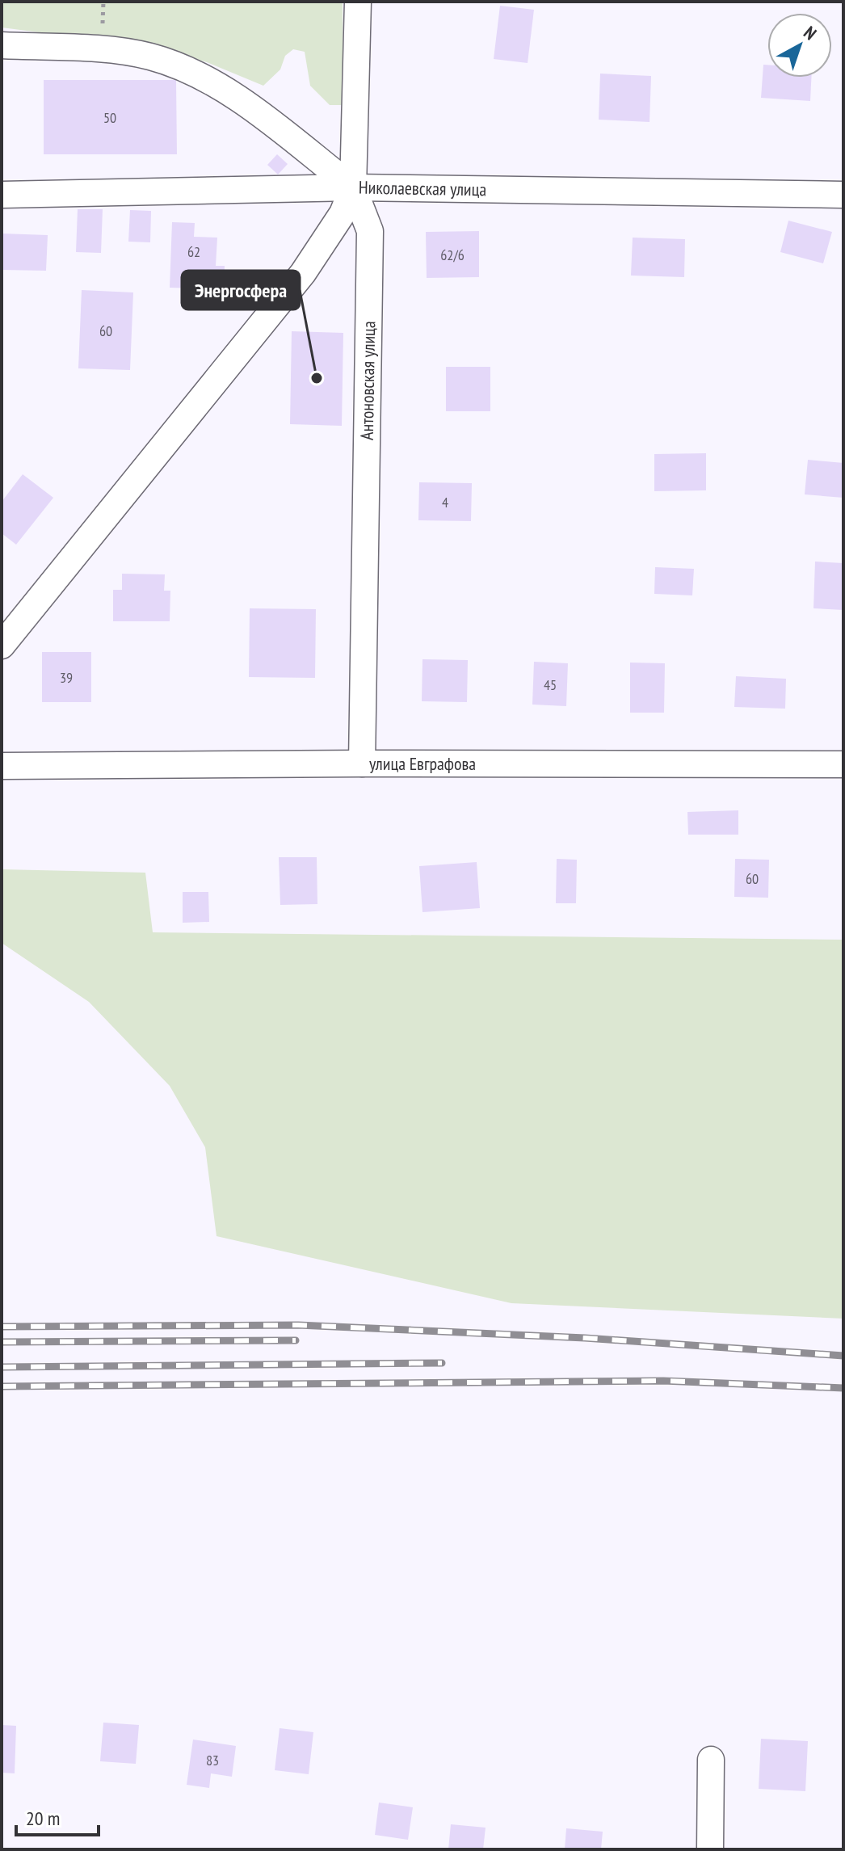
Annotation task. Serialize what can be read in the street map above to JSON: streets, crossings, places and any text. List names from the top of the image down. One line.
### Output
{"streets":{"street":["Николаевская улица","Антоновская улица","улица Евграфова"]},"crossings":[["Николаевская улица","Антоновская улица"],["Антоновская улица","улица Евграфова"]],"places":["Энергосфера"],"house_numbers":["50","62","62/6","60","4","39","45","60","83"],"scale_bar":"20 m","north":"top right"}
